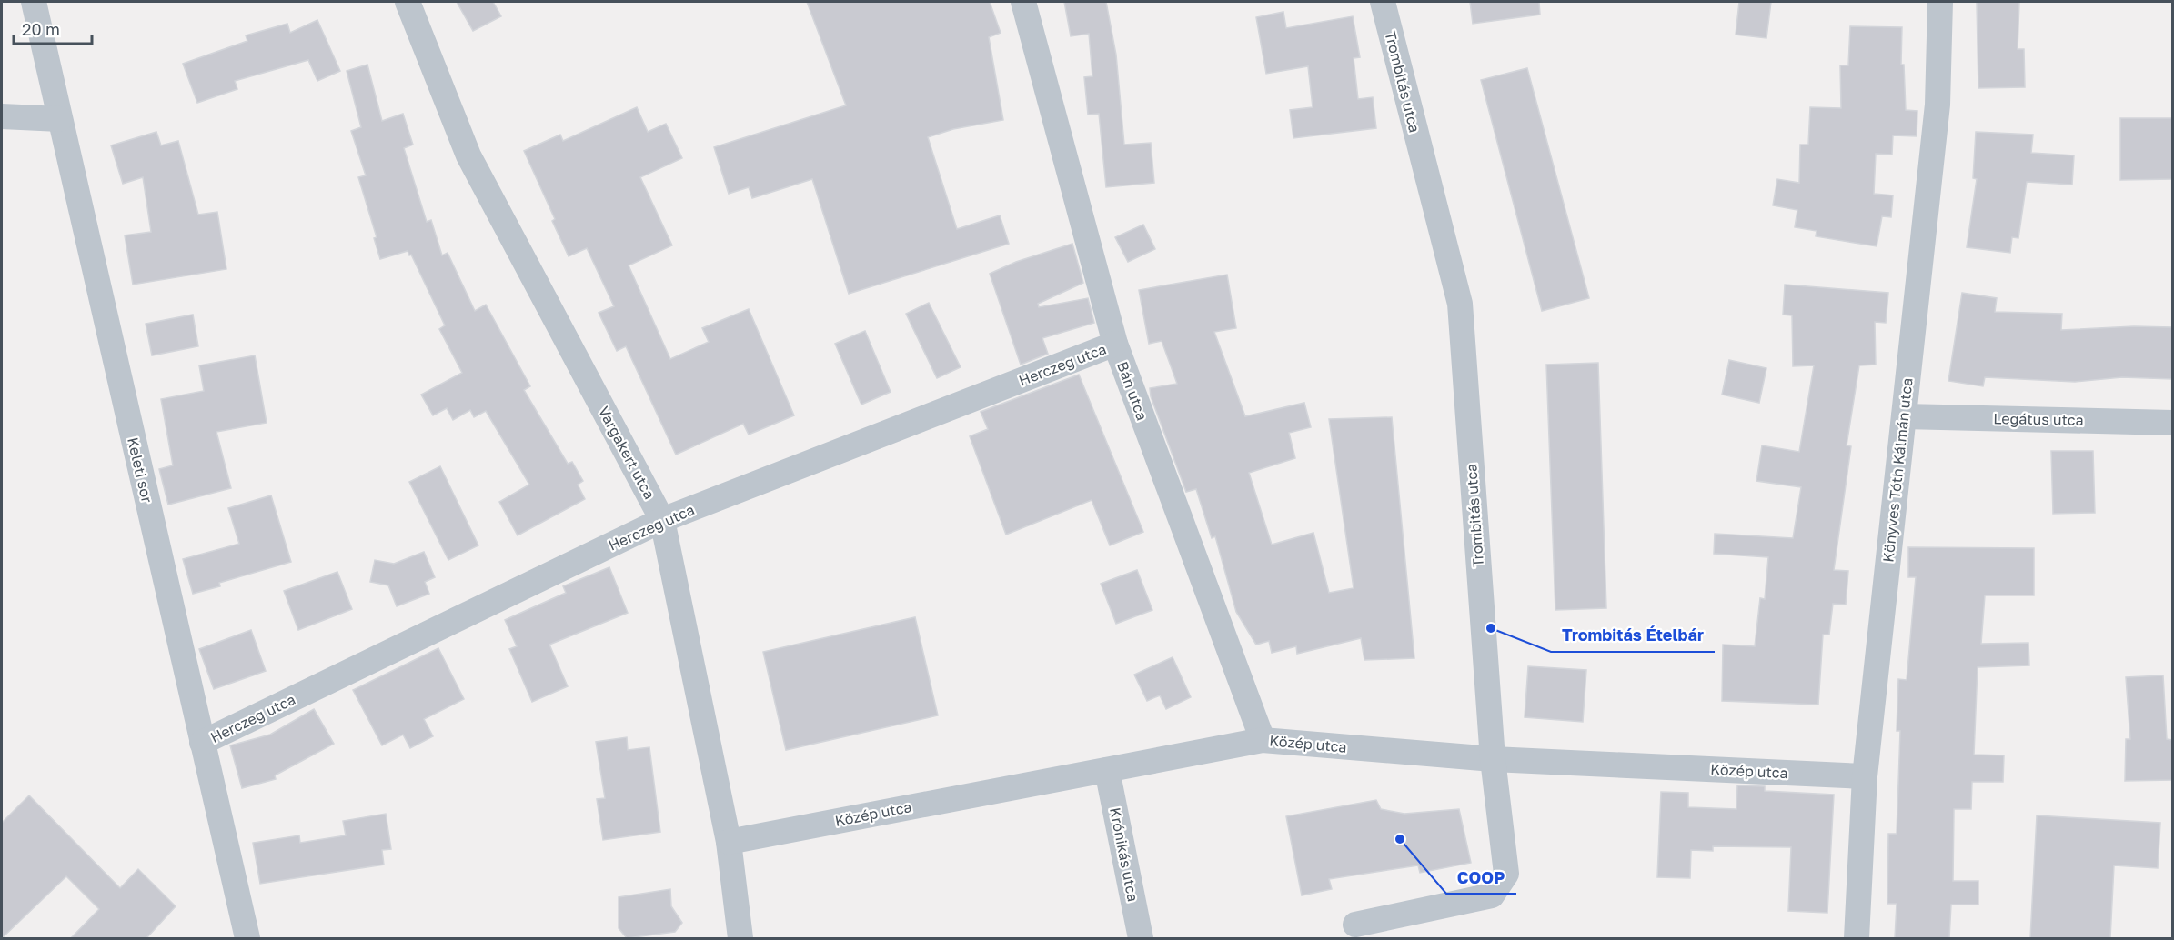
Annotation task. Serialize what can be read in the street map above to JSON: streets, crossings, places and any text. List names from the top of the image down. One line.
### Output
{"streets":{"street":["Trombitás utca","Herczeg utca","Bán utca","Legátus utca","Vargakert utca","Keleti sor","Könyves Tóth Kálmán utca","Közép utca","Krónikás utca"]},"crossings":[["Trombitás utca","Közép utca"],["Herczeg utca","Bán utca"],["Herczeg utca","Vargakert utca"],["Herczeg utca","Keleti sor"],["Bán utca","Közép utca"],["Legátus utca","Könyves Tóth Kálmán utca"],["Vargakert utca","Közép utca"],["Könyves Tóth Kálmán utca","Közép utca"],["Közép utca","Krónikás utca"]],"places":["Trombitás Ételbár","COOP"],"scale_bar":"20 m"}
